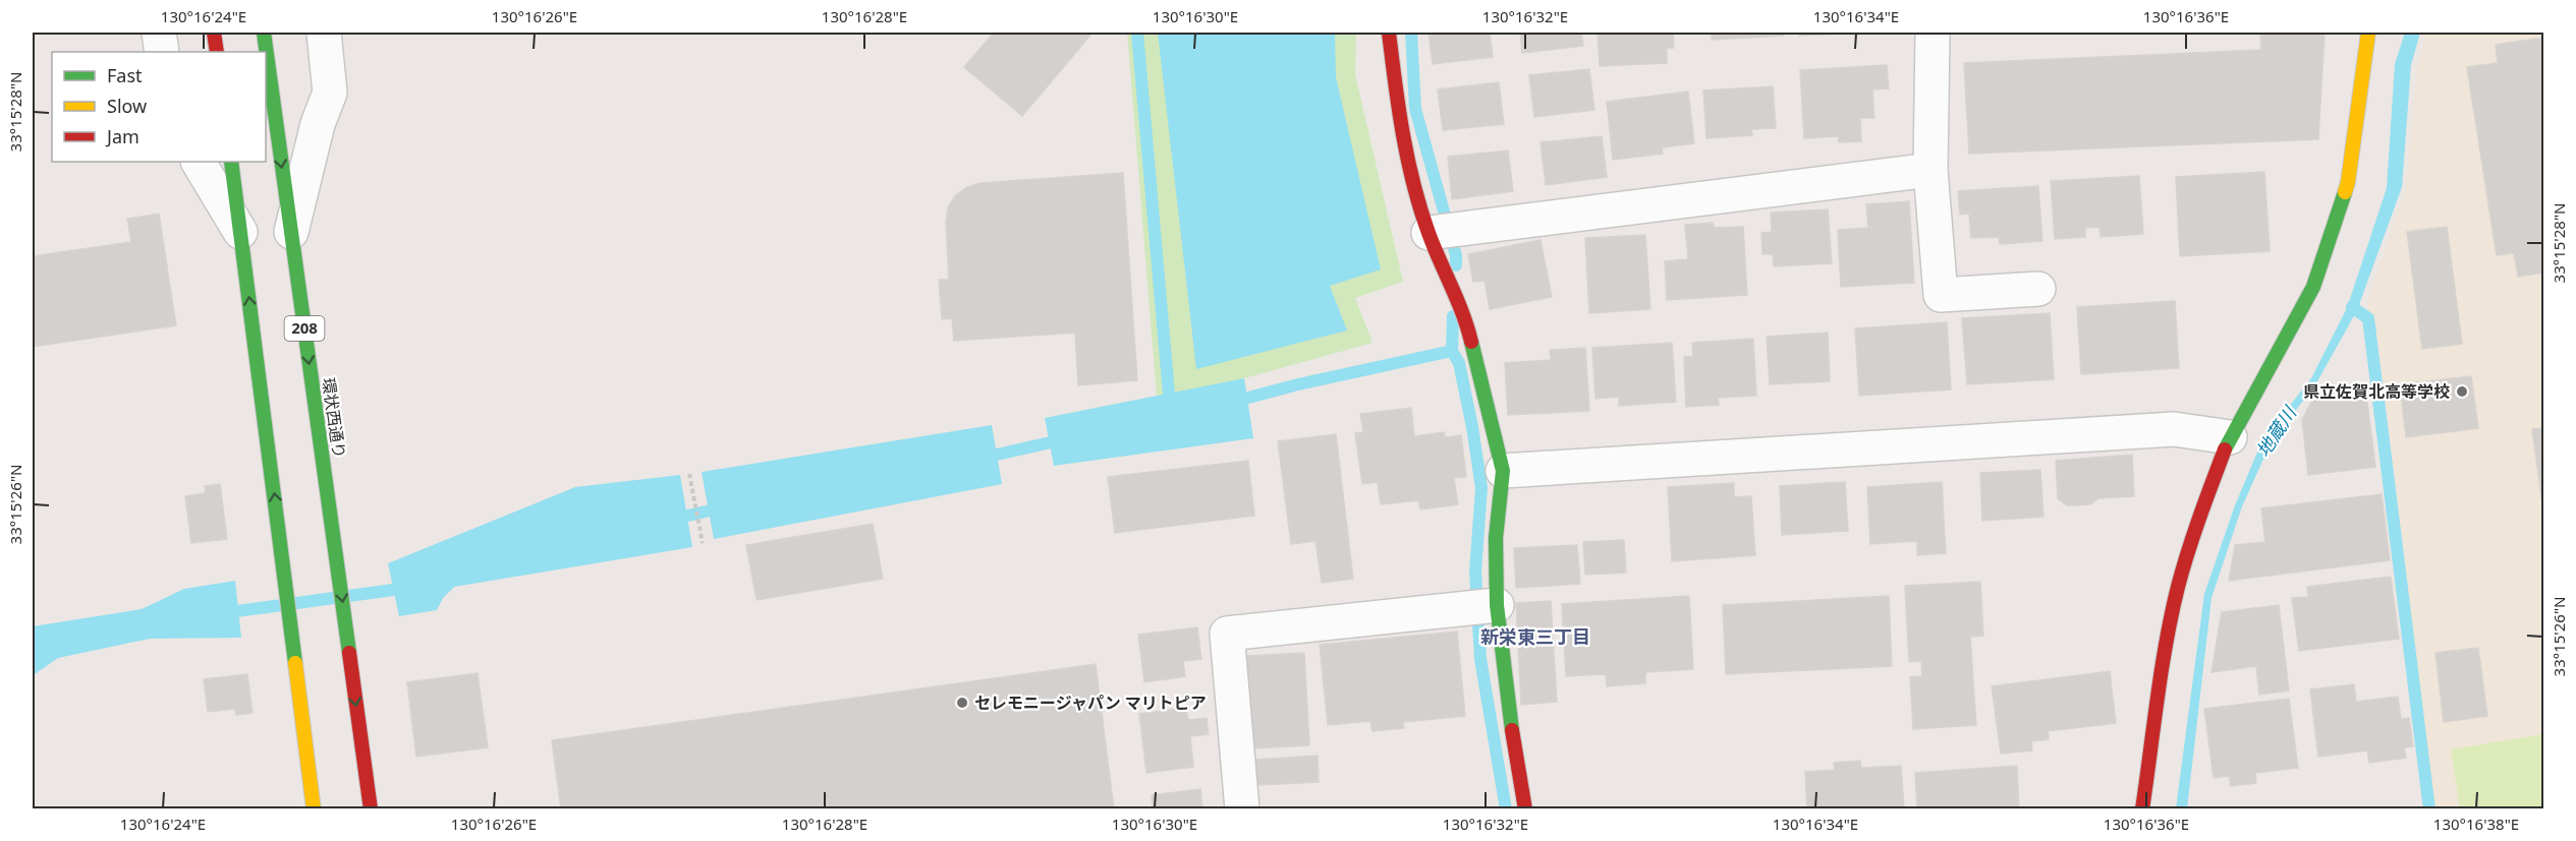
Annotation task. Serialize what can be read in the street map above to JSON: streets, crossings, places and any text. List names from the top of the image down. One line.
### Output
{"streets":{"main road":["208","環状西通り"]},"districts":["新栄東三丁目"],"water":["地蔵川"],"places":["県立佐賀北高等学校","セレモニージャパン マリトピア"],"legend":["Fast","Slow","Jam"],"coordinates":["130°16'24\"E","130°16'26\"E","130°16'28\"E","130°16'30\"E","130°16'32\"E","130°16'34\"E","130°16'36\"E","33°15'28\"N","33°15'26\"N","130°16'38\"E"]}
